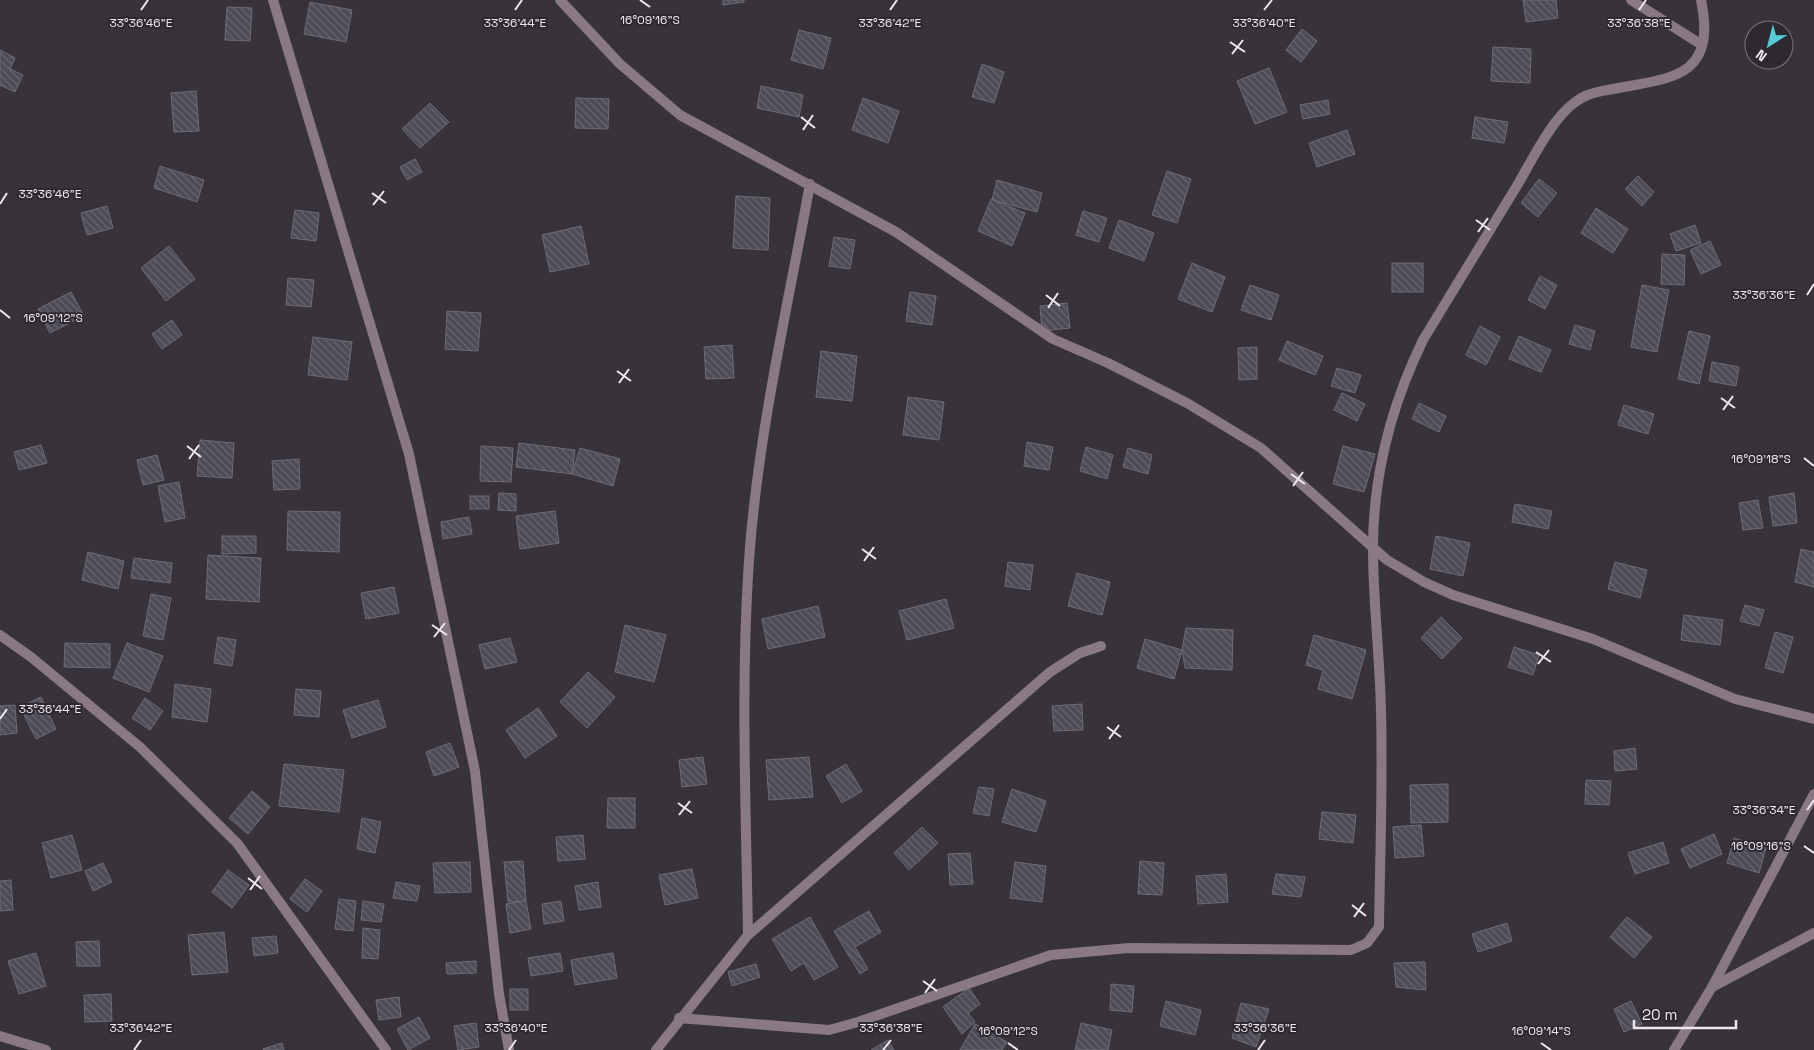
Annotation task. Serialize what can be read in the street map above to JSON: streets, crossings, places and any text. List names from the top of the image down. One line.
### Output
{"scale_bar":"20 m","north":"bottom left","coordinates":["16°09'16\"S","33°36'46\"E","33°36'44\"E","33°36'42\"E","33°36'40\"E","33°36'38\"E","33°36'36\"E","16°09'12\"S","16°09'18\"S","33°36'34\"E","16°09'14\"S"]}
